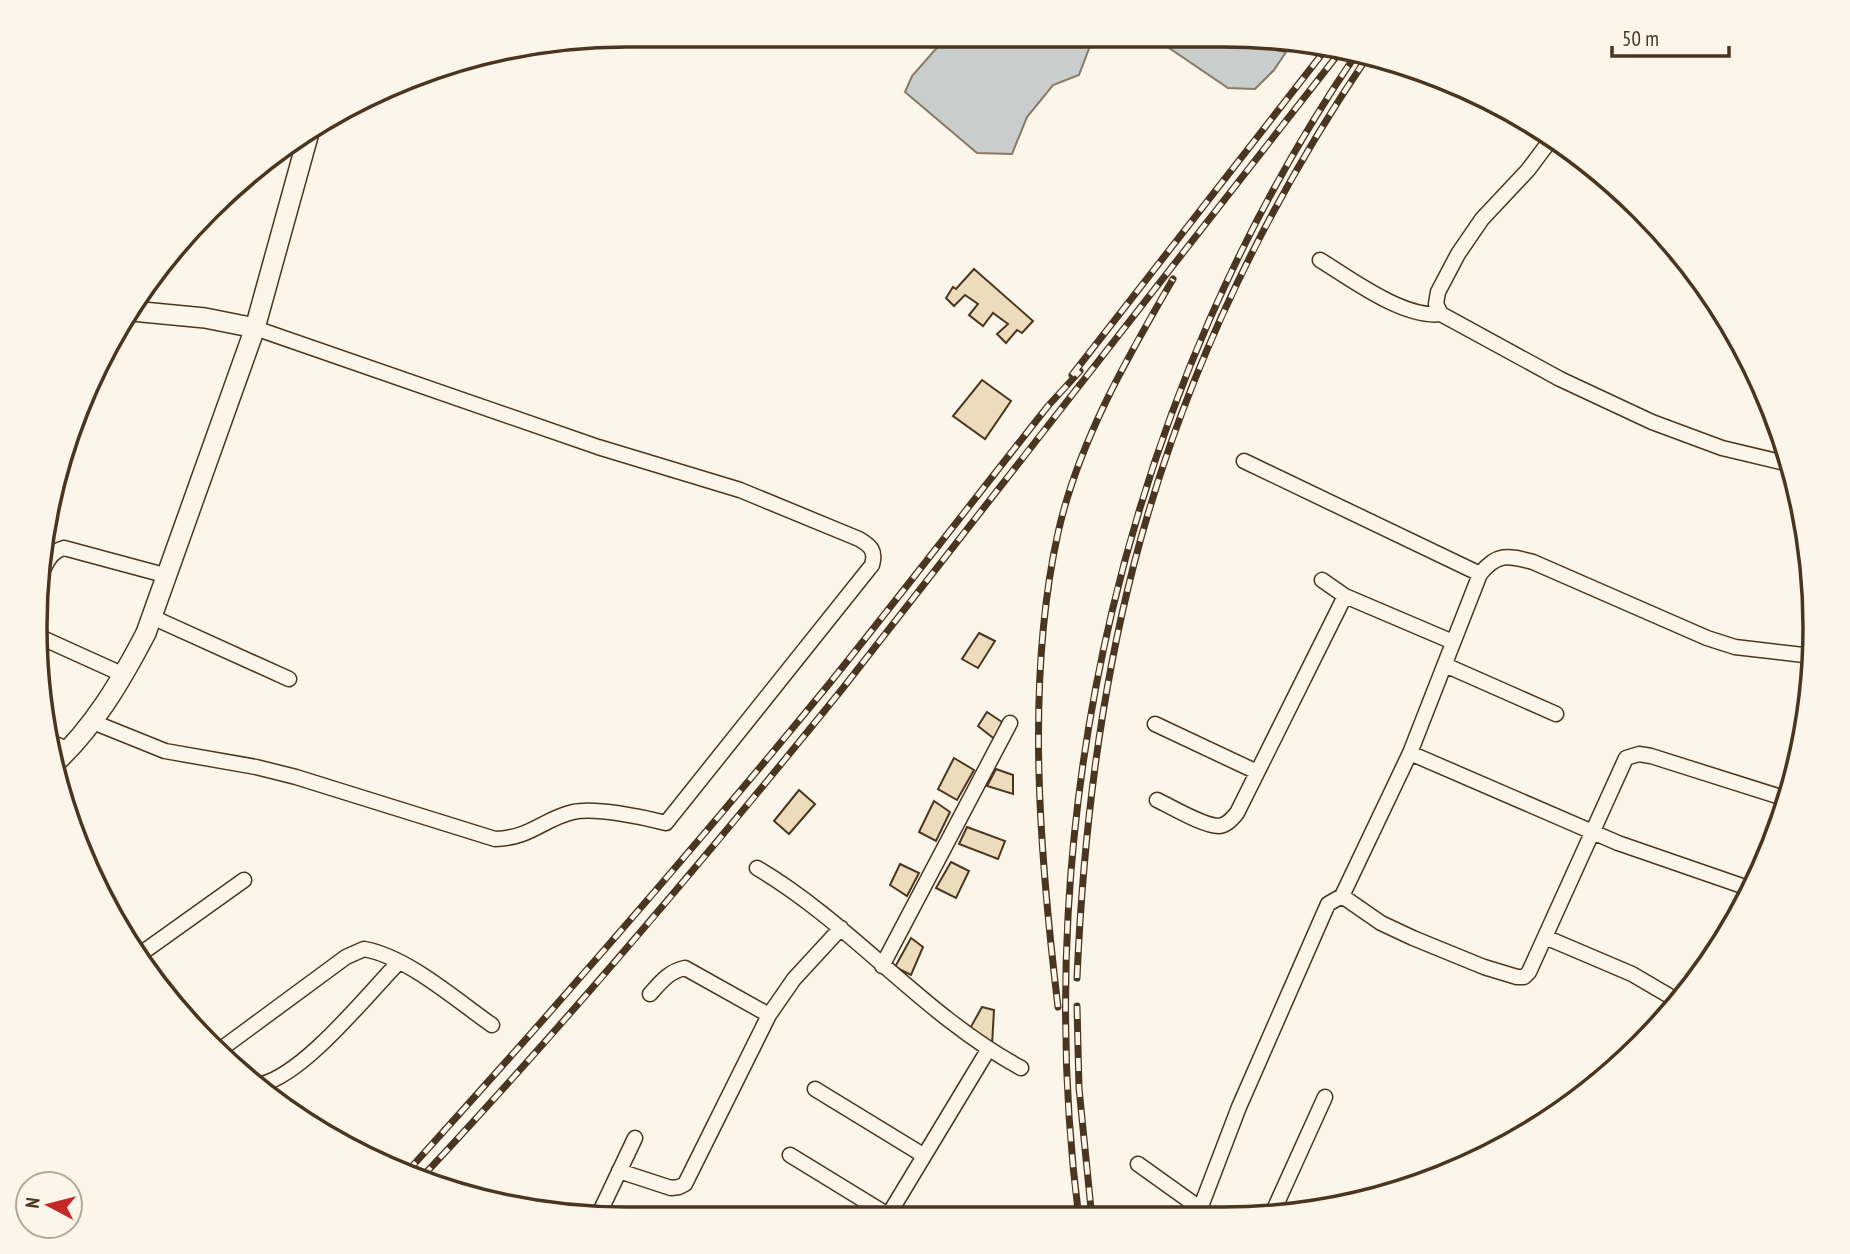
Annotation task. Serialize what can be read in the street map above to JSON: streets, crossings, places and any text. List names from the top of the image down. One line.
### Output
{"scale_bar":"50 m","north":"left"}
